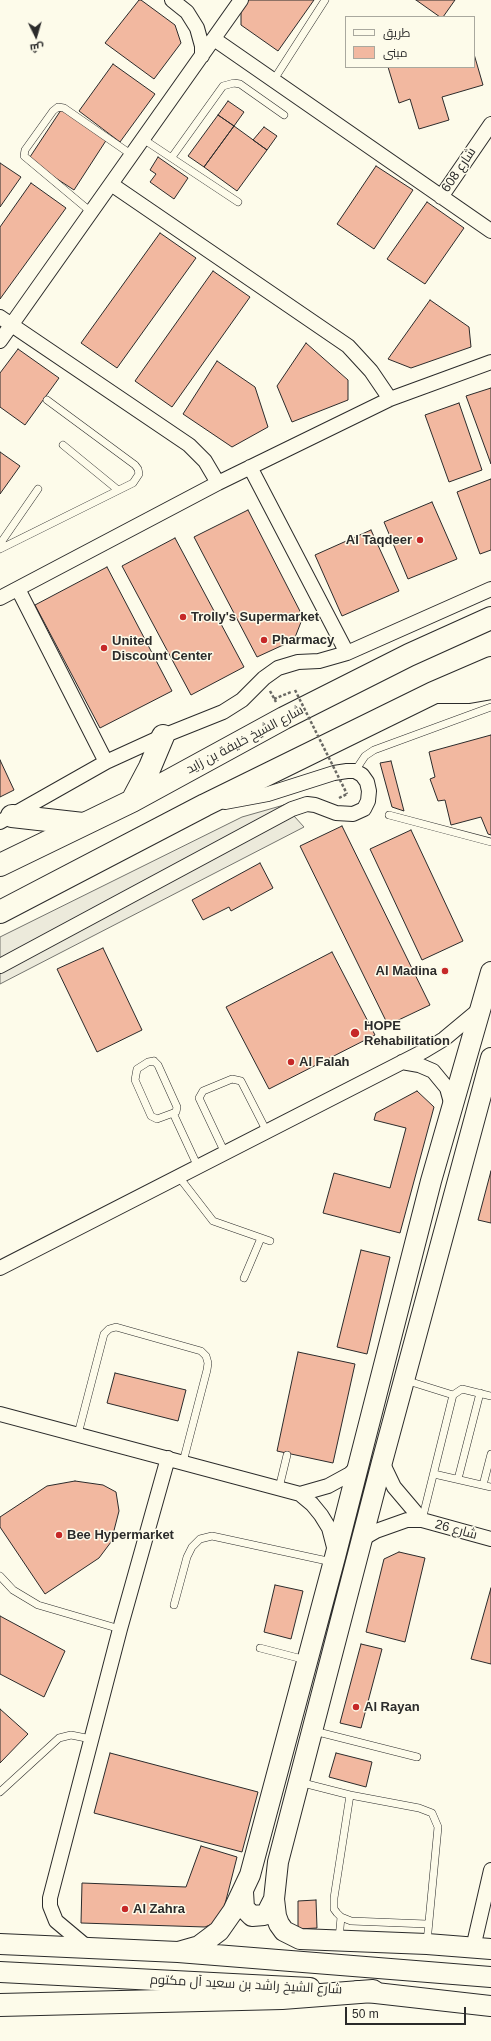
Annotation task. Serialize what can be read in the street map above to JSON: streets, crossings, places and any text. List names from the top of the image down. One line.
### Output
{"streets":{"main road":["شارع الشيخ خليفة بن زايد"],"street":["شارع 608","شارع 26","شارع الشيخ راشد بن سعيد آل مكتوم"]},"places":["Al Taqdeer","Trolly's Supermarket","Pharmacy","United Discount Center","Al Madina","HOPE Rehabilitation","Al Falah","Bee Hypermarket","Al Rayan","Al Zahra"],"legend":["طريق","مبنى"],"scale_bar":"50 m","north":"bottom"}
